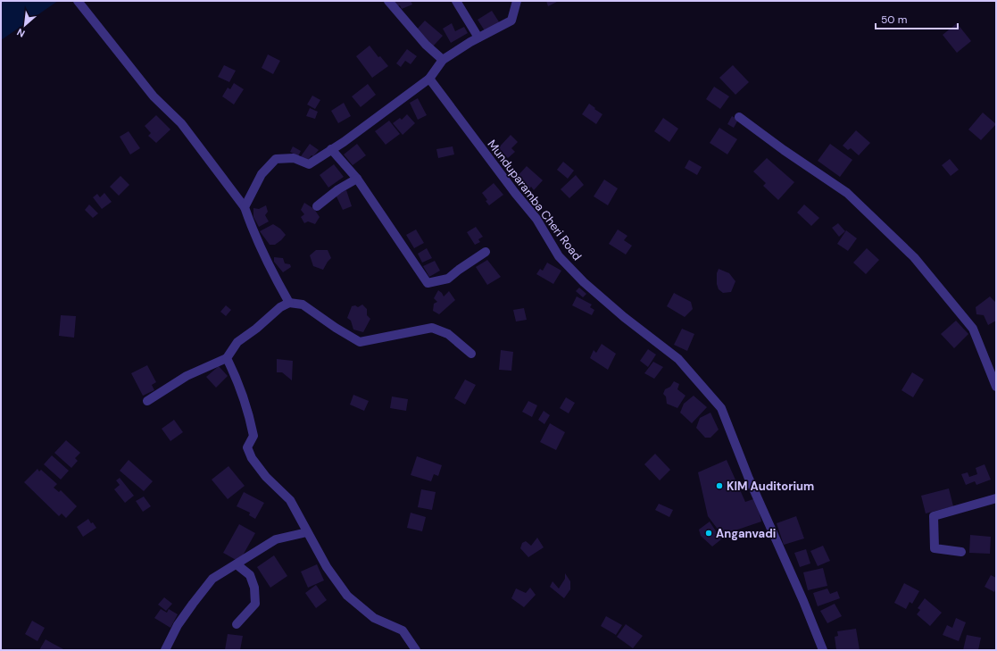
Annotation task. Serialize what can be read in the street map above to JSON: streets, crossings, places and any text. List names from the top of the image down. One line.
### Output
{"streets":{"street":["Munduparamba Cheri Road"]},"places":["KIM Auditorium","Anganvadi"],"scale_bar":"50 m","north":"bottom left"}
